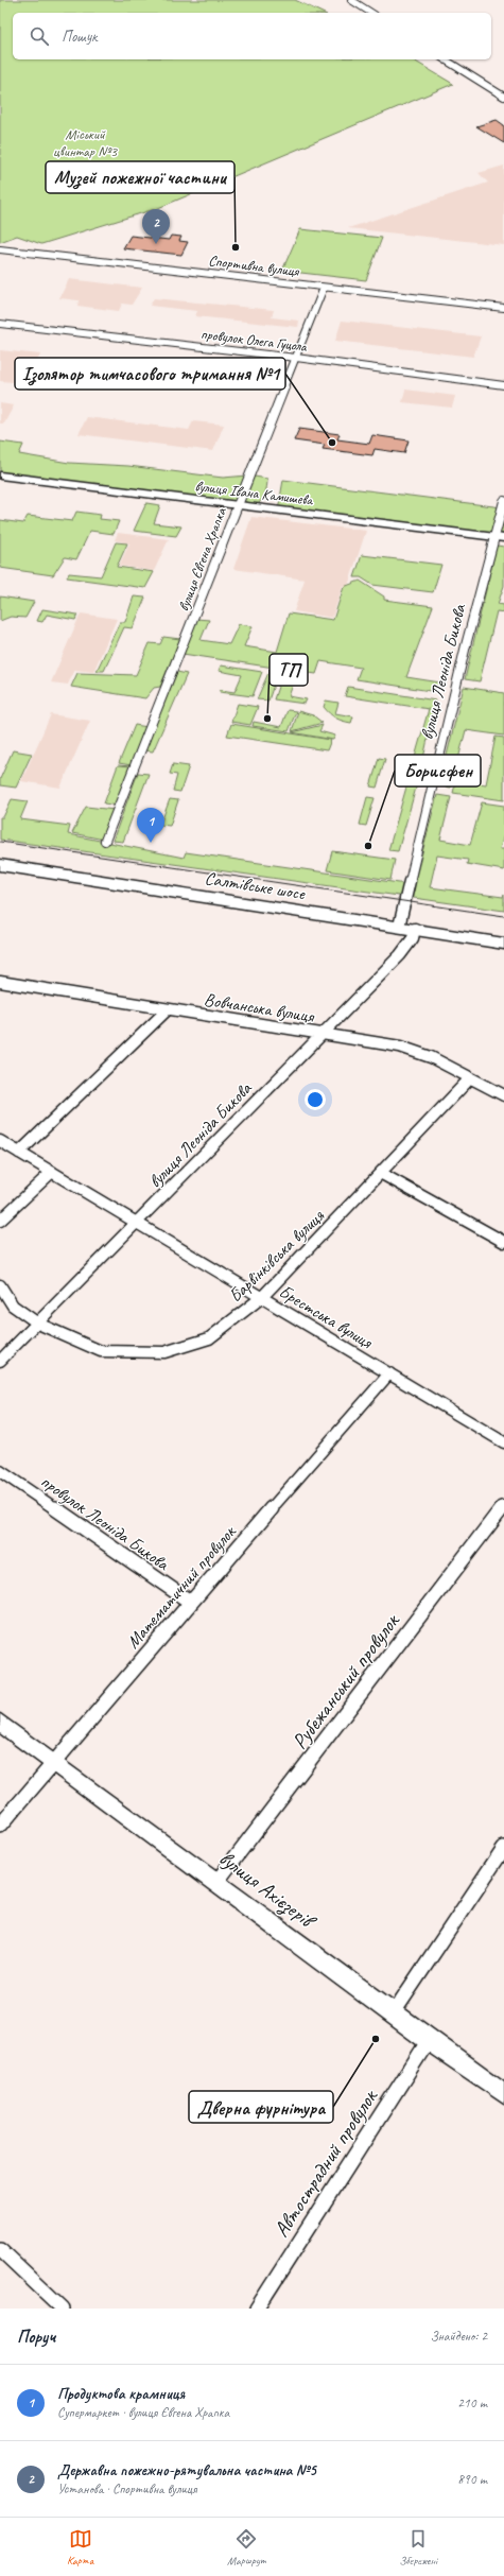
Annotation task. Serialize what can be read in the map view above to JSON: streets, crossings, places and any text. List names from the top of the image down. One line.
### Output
{"streets":{"main road":["Салтівське шосе"],"street":["Спортивна вулиця","провулок Олега Гуцола","вулиця Івана Камишева","вулиця Євгена Храпка","вулиця Леоніда Бикова","Вовчанська вулиця","Барвінківська вулиця","Брестська вулиця","провулок Леоніда Бикова","Математичний провулок","Рубежанський провулок","вулиця Ахієзерів","Автострадний провулок"]},"crossings":[["Спортивна вулиця","вулиця Євгена Храпка"],["провулок Олега Гуцола","вулиця Євгена Храпка"],["вулиця Івана Камишева","вулиця Євгена Храпка"],["вулиця Івана Камишева","вулиця Леоніда Бикова"],["вулиця Леоніда Бикова","Салтівське шосе"],["вулиця Леоніда Бикова","Вовчанська вулиця"],["вулиця Леоніда Бикова","Барвінківська вулиця"],["вулиця Леоніда Бикова","Брестська вулиця"],["Вовчанська вулиця","Барвінківська вулиця"],["Барвінківська вулиця","Брестська вулиця"],["Брестська вулиця","Математичний провулок"],["провулок Леоніда Бикова","Математичний провулок"],["Математичний провулок","вулиця Ахієзерів"],["Рубежанський провулок","вулиця Ахієзерів"],["вулиця Ахієзерів","Автострадний провулок"]],"parks":["Міський цвинтар №3"],"places":["Музей пожежної частини","Ізолятор тимчасового тримання №1","ТП","Борисфен","Дверна фурнітура"],"page":{"search":"Пошук","pins":["2","1"],"heading":["Поруч","Знайдено: 2"],"list":[{"mark":"1","name":"Продуктова крамниця","note":"Супермаркет · вулиця Євгена Храпка","value":"210 m"},{"mark":"2","name":"Державна пожежно-рятувальна частина №5","note":"Установа · Спортивна вулиця","value":"890 m"}],"nav":["Карта","Маршрут","Збережені"]}}
